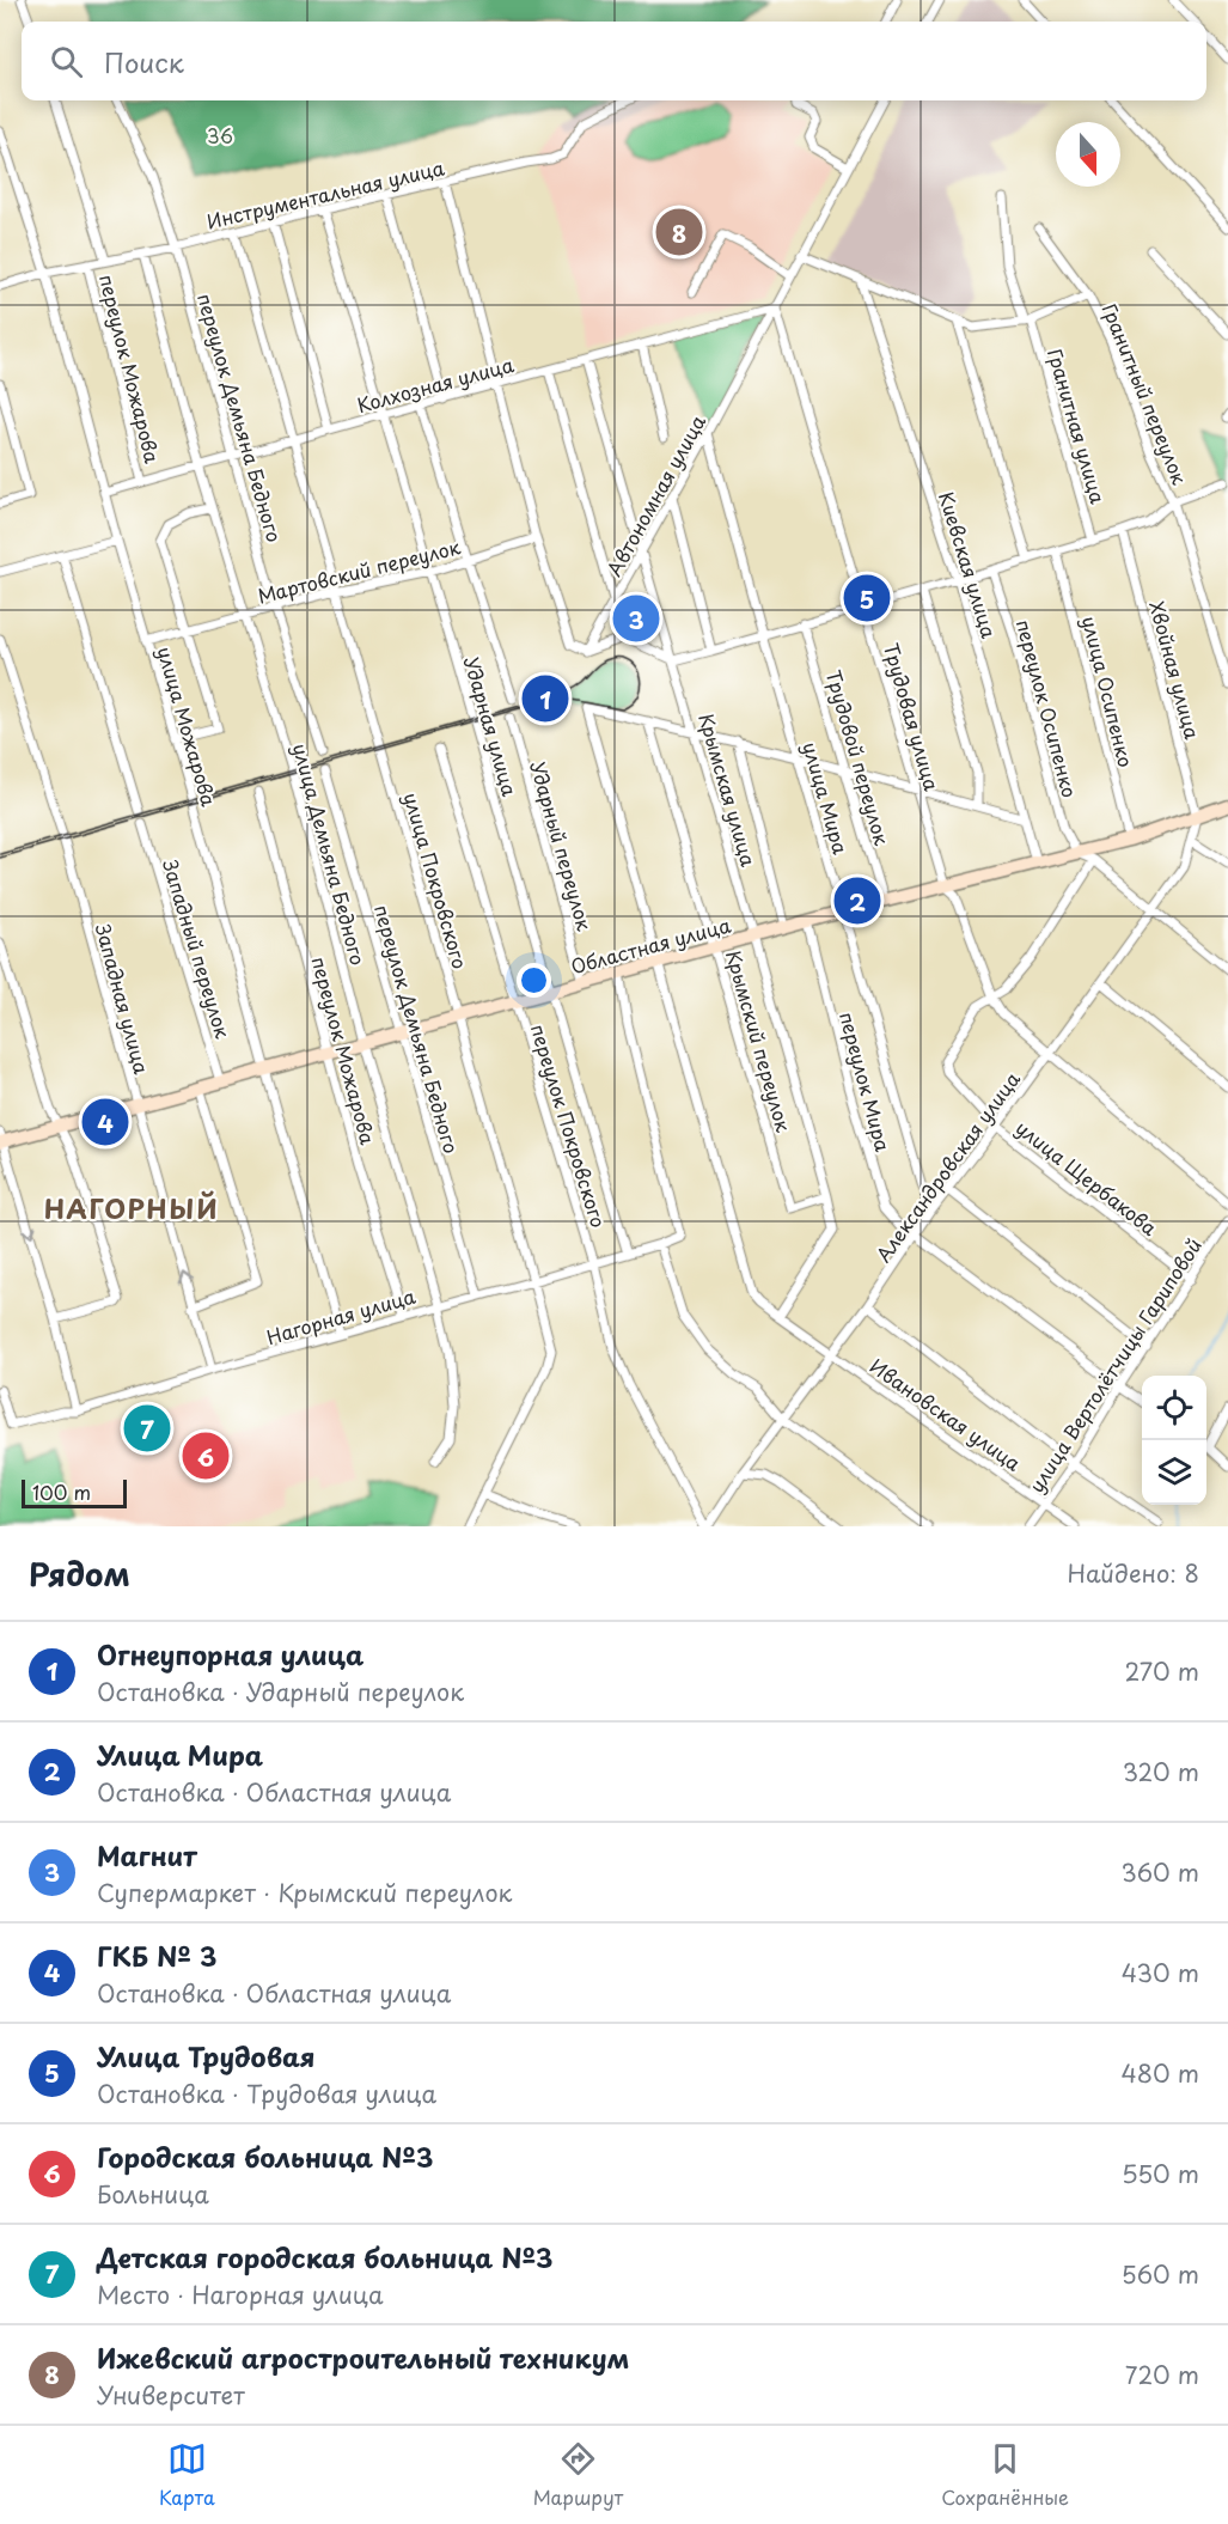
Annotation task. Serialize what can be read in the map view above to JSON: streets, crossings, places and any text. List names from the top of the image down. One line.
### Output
{"streets":{"main road":["Областная улица"],"street":["Инструментальная улица","переулок Можарова","Колхозная улица","Гранитный переулок","переулок Демьяна Бедного","Гранитная улица","Автономная улица","Киевская улица","Мартовский переулок","Хвойная улица","улица Осипенко","переулок Осипенко","Трудовая улица","улица Можарова","Ударная улица","Трудовой переулок","Крымская улица","улица Мира","Ударный переулок","улица Демьяна Бедного","улица Покровского","Западный переулок","Западная улица","Крымский переулок","переулок Мира","переулок Покровского","Александровская улица","улица Щербакова","Нагорная улица","улица Вертолётчицы Гариповой","Ивановская улица"]},"crossings":[["Инструментальная улица","переулок Можарова"],["Инструментальная улица","переулок Демьяна Бедного"],["Инструментальная улица","улица Можарова"],["Инструментальная улица","Ударная улица"],["Инструментальная улица","улица Демьяна Бедного"],["Инструментальная улица","улица Покровского"],["переулок Можарова","Колхозная улица"],["переулок Можарова","Областная улица"],["переулок Можарова","Нагорная улица"],["Колхозная улица","переулок Демьяна Бедного"],["Колхозная улица","Автономная улица"],["Колхозная улица","Трудовая улица"],["Колхозная улица","улица Можарова"],["Колхозная улица","Ударная улица"],["Колхозная улица","Крымская улица"],["Колхозная улица","улица Демьяна Бедного"],["Колхозная улица","улица Покровского"],["переулок Демьяна Бедного","Мартовский переулок"],["переулок Демьяна Бедного","Областная улица"],["переулок Демьяна Бедного","Нагорная улица"],["Автономная улица","Трудовая улица"],["Автономная улица","Крымская улица"],["Автономная улица","улица Мира"],["Киевская улица","Областная улица"],["Мартовский переулок","улица Можарова"],["Мартовский переулок","Ударная улица"],["Мартовский переулок","улица Демьяна Бедного"],["Мартовский переулок","улица Покровского"],["Хвойная улица","Областная улица"],["Хвойная улица","Александровская улица"],["улица Осипенко","Областная улица"],["переулок Осипенко","Областная улица"],["Трудовая улица","Областная улица"],["Трудовая улица","улица Щербакова"],["улица Можарова","Областная улица"],["улица Можарова","Нагорная улица"],["Ударная улица","Областная улица"],["Ударная улица","Нагорная улица"],["Трудовой переулок","Областная улица"],["Крымская улица","Областная улица"],["Крымская улица","Крымский переулок"],["Крымская улица","Ивановская улица"],["улица Мира","Областная улица"],["улица Мира","Александровская улица"],["Ударный переулок","Областная улица"],["улица Демьяна Бедного","Областная улица"],["улица Демьяна Бедного","Нагорная улица"],["улица Покровского","Областная улица"],["улица Покровского","Нагорная улица"],["Областная улица","Западный переулок"],["Областная улица","Западная улица"],["Областная улица","Крымский переулок"],["Областная улица","переулок Мира"],["Областная улица","переулок Покровского"],["Областная улица","Александровская улица"],["Областная улица","Нагорная улица"],["Областная улица","Ивановская улица"],["Западная улица","Нагорная улица"],["Крымский переулок","Ивановская улица"],["переулок Мира","Александровская улица"],["переулок Мира","улица Вертолётчицы Гариповой"],["переулок Покровского","Александровская улица"],["переулок Покровского","Нагорная улица"],["Александровская улица","улица Щербакова"],["Александровская улица","Ивановская улица"],["улица Щербакова","улица Вертолётчицы Гариповой"],["улица Вертолётчицы Гариповой","Ивановская улица"]],"districts":["НАГОРНЫЙ"],"parks":["36"],"scale_bar":"100 m","north":"bottom","page":{"search":"Поиск","pins":["8","5","3","1","2","4","7","6"],"scale":"100 m","heading":["Рядом","Найдено: 8"],"list":[{"mark":"1","name":"Огнеупорная улица","note":"Остановка · Ударный переулок","value":"270 m"},{"mark":"2","name":"Улица Мира","note":"Остановка · Областная улица","value":"320 m"},{"mark":"3","name":"Магнит","note":"Супермаркет · Крымский переулок","value":"360 m"},{"mark":"4","name":"ГКБ № 3","note":"Остановка · Областная улица","value":"430 m"},{"mark":"5","name":"Улица Трудовая","note":"Остановка · Трудовая улица","value":"480 m"},{"mark":"6","name":"Городская больница №3","note":"Больница","value":"550 m"},{"mark":"7","name":"Детская городская больница №3","note":"Место · Нагорная улица","value":"560 m"},{"mark":"8","name":"Ижевский агростроительный техникум","note":"Университет","value":"720 m"}],"nav":["Карта","Маршрут","Сохранённые"]}}
